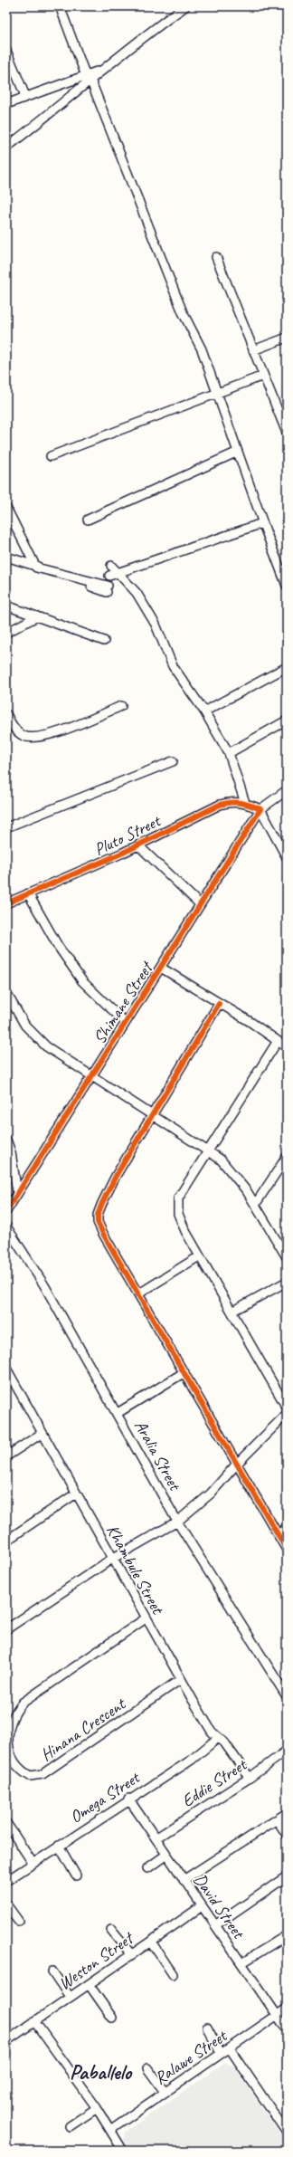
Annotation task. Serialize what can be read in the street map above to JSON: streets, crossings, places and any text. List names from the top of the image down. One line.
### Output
{"streets":{"street":["Pluto Street","Shimane Street","Aralia Street","Khambule Street","Hinana Crescent","Eddie Street","Omega Street","David Street","Weston Street","Ralawe Street"]},"crossings":[["Pluto Street","Shimane Street"],["Khambule Street","Hinana Crescent"],["Khambule Street","Eddie Street"],["Khambule Street","Omega Street"],["Eddie Street","David Street"],["Omega Street","David Street"],["David Street","Weston Street"],["David Street","Ralawe Street"]],"districts":["Paballelo"]}
